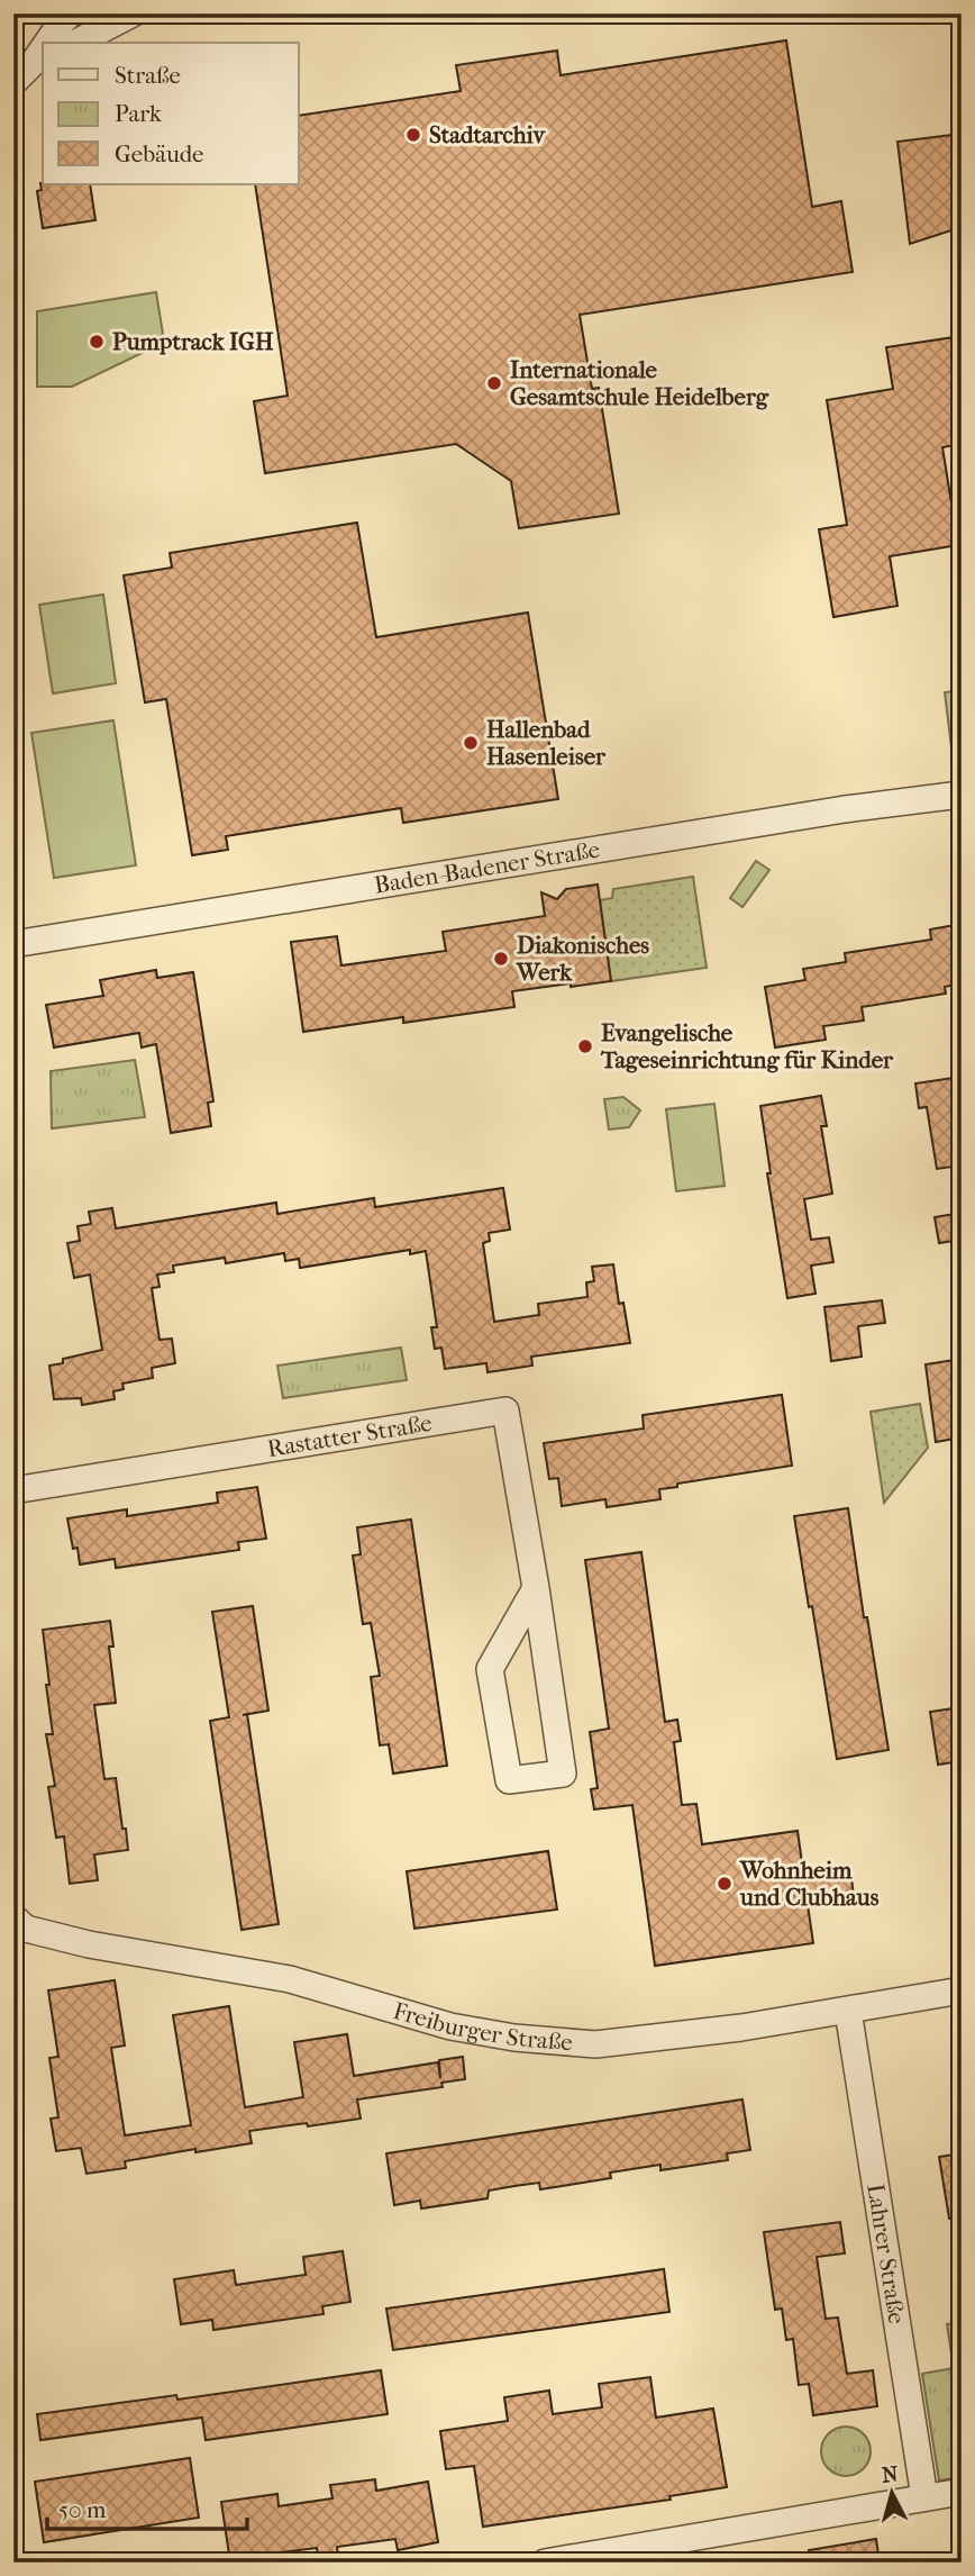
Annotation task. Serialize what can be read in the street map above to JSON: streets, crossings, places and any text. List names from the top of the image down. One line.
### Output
{"streets":{"street":["Baden-Badener Straße","Rastatter Straße","Freiburger Straße","Lahrer Straße"]},"crossings":[["Freiburger Straße","Lahrer Straße"]],"places":["Stadtarchiv","Pumptrack IGH","Internationale Gesamtschule Heidelberg","Hallenbad Hasenleiser","Diakonisches Werk","Evangelische Tageseinrichtung für Kinder","Wohnheim und Clubhaus"],"legend":["Straße","Park","Gebäude"],"scale_bar":"50 m","north":"top"}
